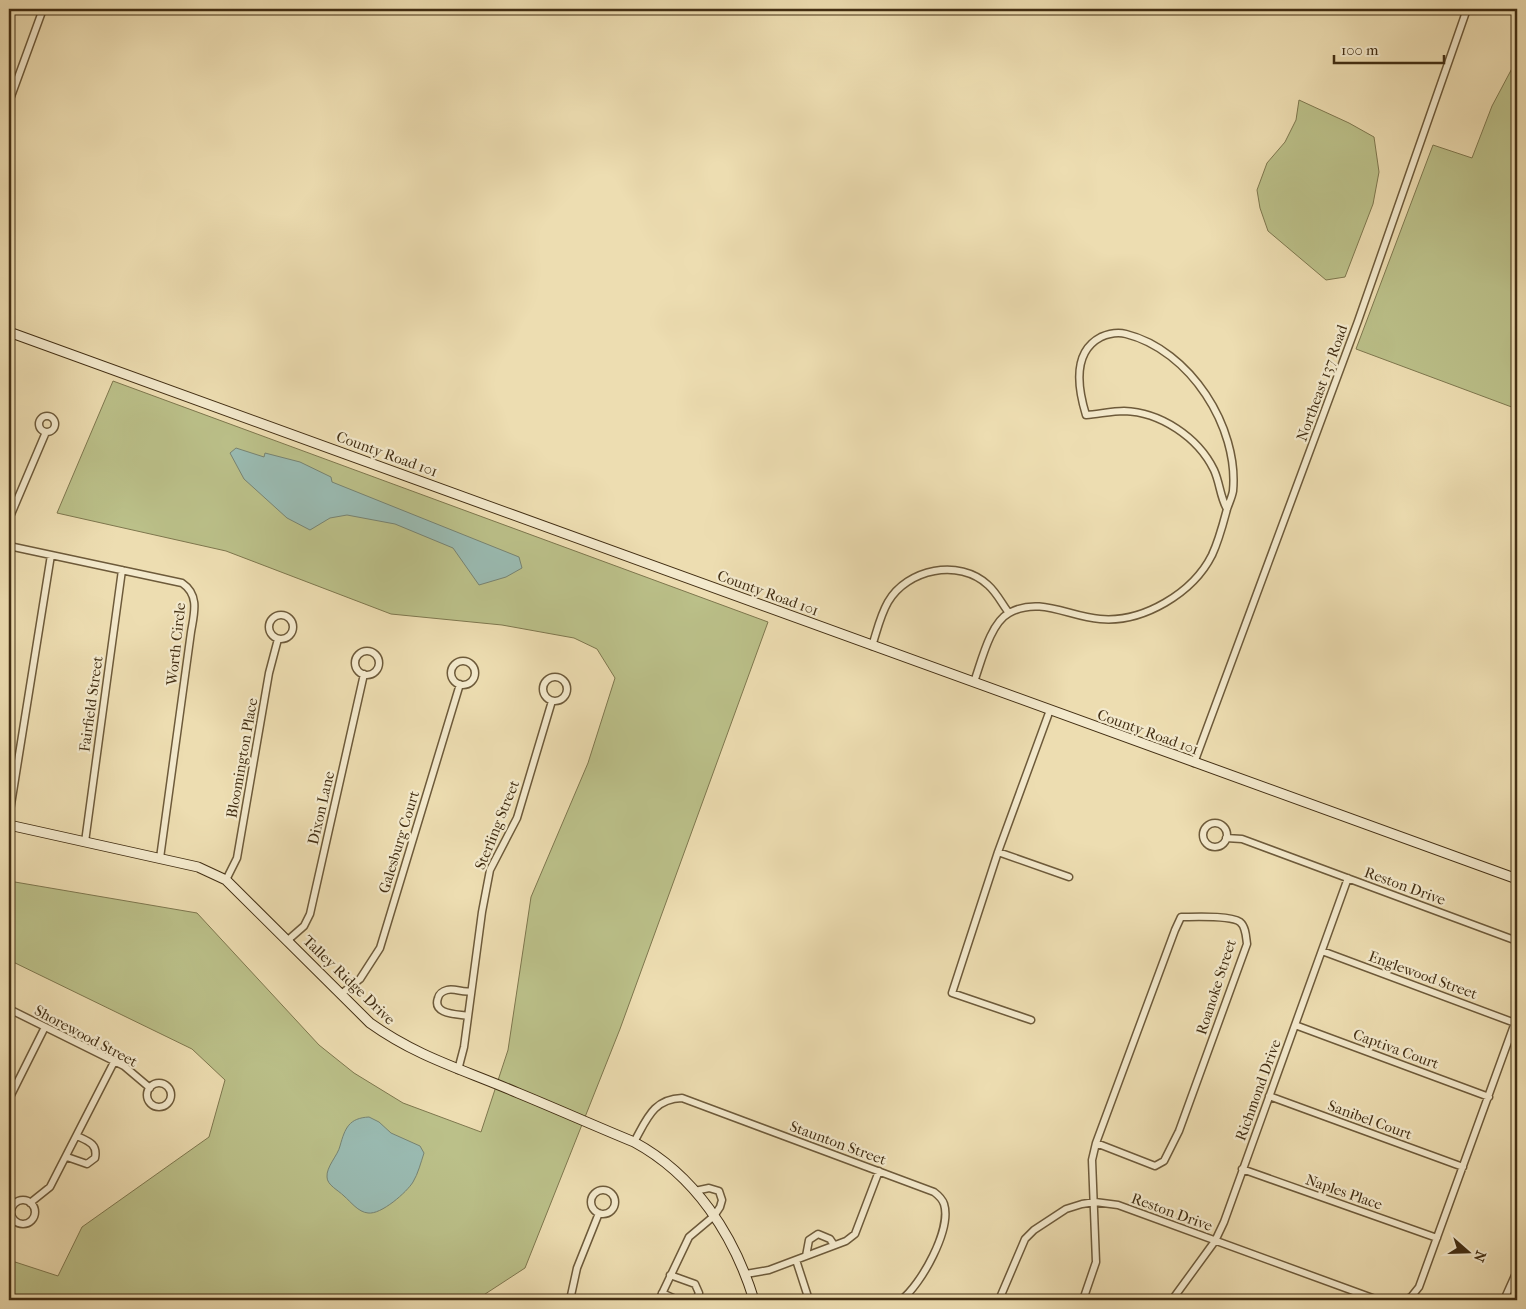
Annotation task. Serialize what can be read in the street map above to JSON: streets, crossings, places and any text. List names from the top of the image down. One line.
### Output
{"streets":{"street":["Northeast 137 Road","County Road 101","Worth Circle","Fairfield Street","Bloomington Place","Dixon Lane","Sterling Street","Galesburg Court","Reston Drive","Englewood Street","Talley Ridge Drive","Roanoke Street","Shorewood Street","Captiva Court","Richmond Drive","Sanibel Court","Staunton Street","Naples Place"]},"crossings":[["Northeast 137 Road","County Road 101"],["Worth Circle","Fairfield Street"],["Worth Circle","Talley Ridge Drive"],["Fairfield Street","Talley Ridge Drive"],["Bloomington Place","Talley Ridge Drive"],["Dixon Lane","Talley Ridge Drive"],["Sterling Street","Talley Ridge Drive"],["Galesburg Court","Talley Ridge Drive"],["Reston Drive","Roanoke Street"],["Reston Drive","Richmond Drive"],["Englewood Street","Richmond Drive"],["Talley Ridge Drive","Staunton Street"],["Captiva Court","Richmond Drive"],["Richmond Drive","Sanibel Court"],["Richmond Drive","Naples Place"]],"scale_bar":"100 m","north":"right"}
